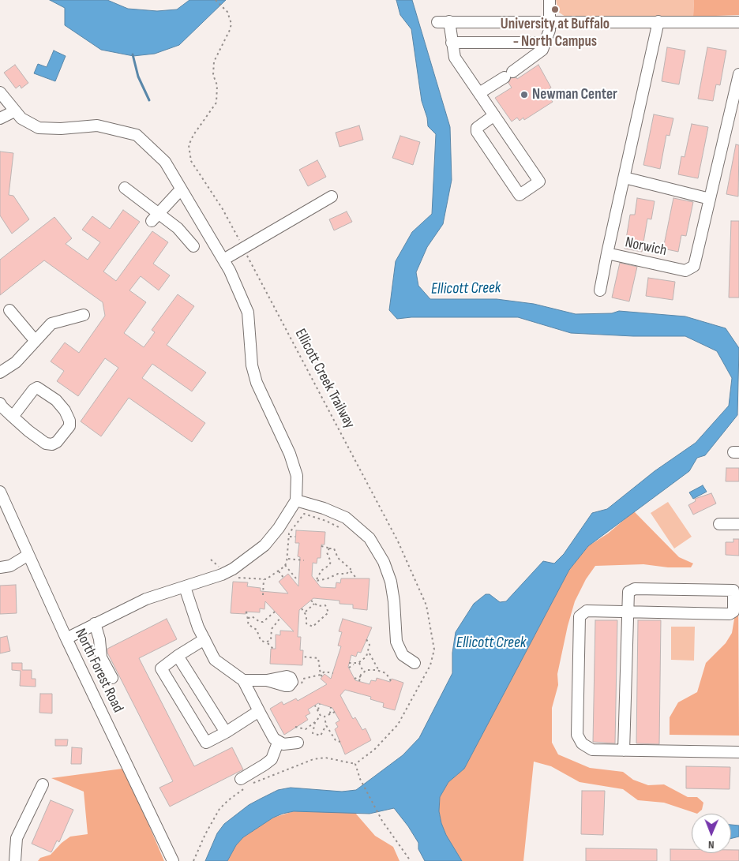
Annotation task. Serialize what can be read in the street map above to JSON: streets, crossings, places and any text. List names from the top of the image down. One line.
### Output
{"streets":{"street":["Norwich","North Forest Road"],"path":["Ellicott Creek Trailway"]},"water":["Ellicott Creek"],"places":["University at Buffalo - North Campus","Newman Center"],"north":"bottom"}
